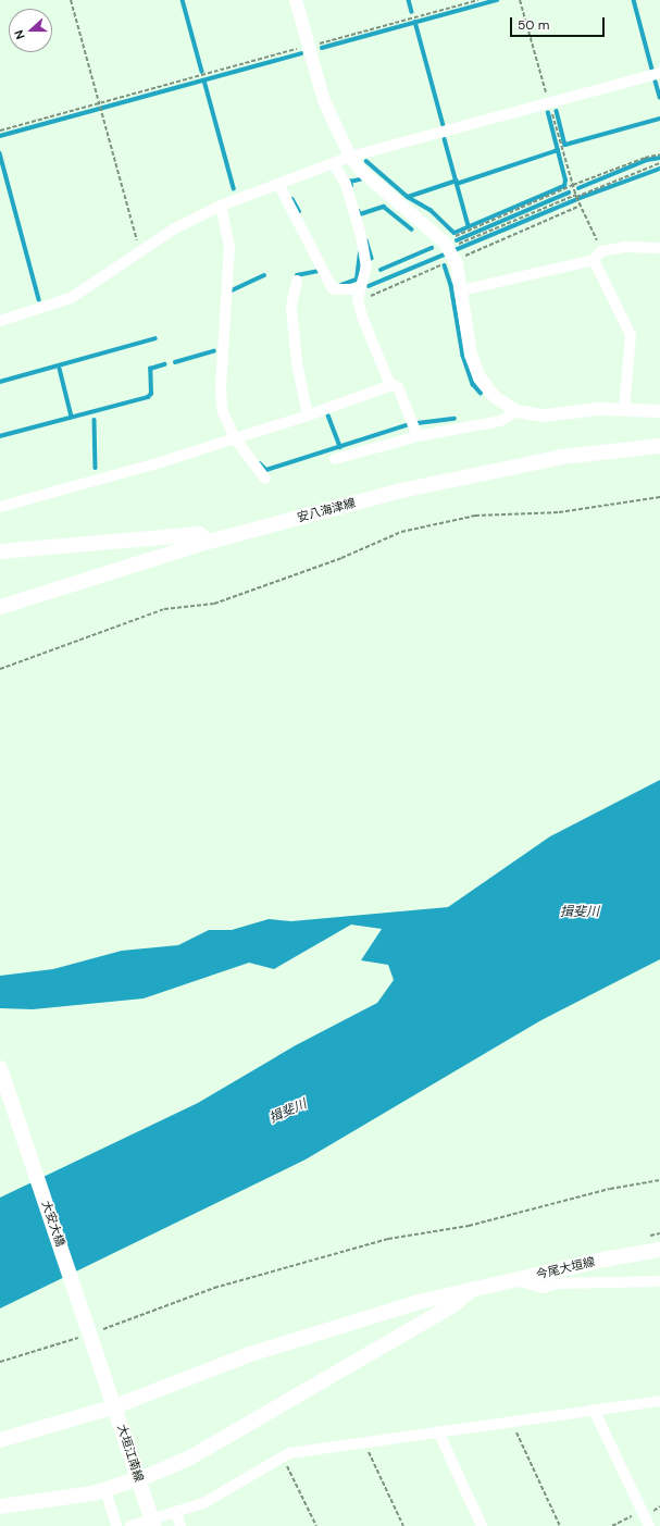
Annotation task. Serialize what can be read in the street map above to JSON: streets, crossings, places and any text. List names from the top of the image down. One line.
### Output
{"streets":{"main road":["安八海津線","大安大橋","今尾大垣線","大垣江南線"]},"crossings":[["大安大橋","大垣江南線"],["今尾大垣線","大垣江南線"]],"water":["揖斐川"],"scale_bar":"50 m","north":"left"}
